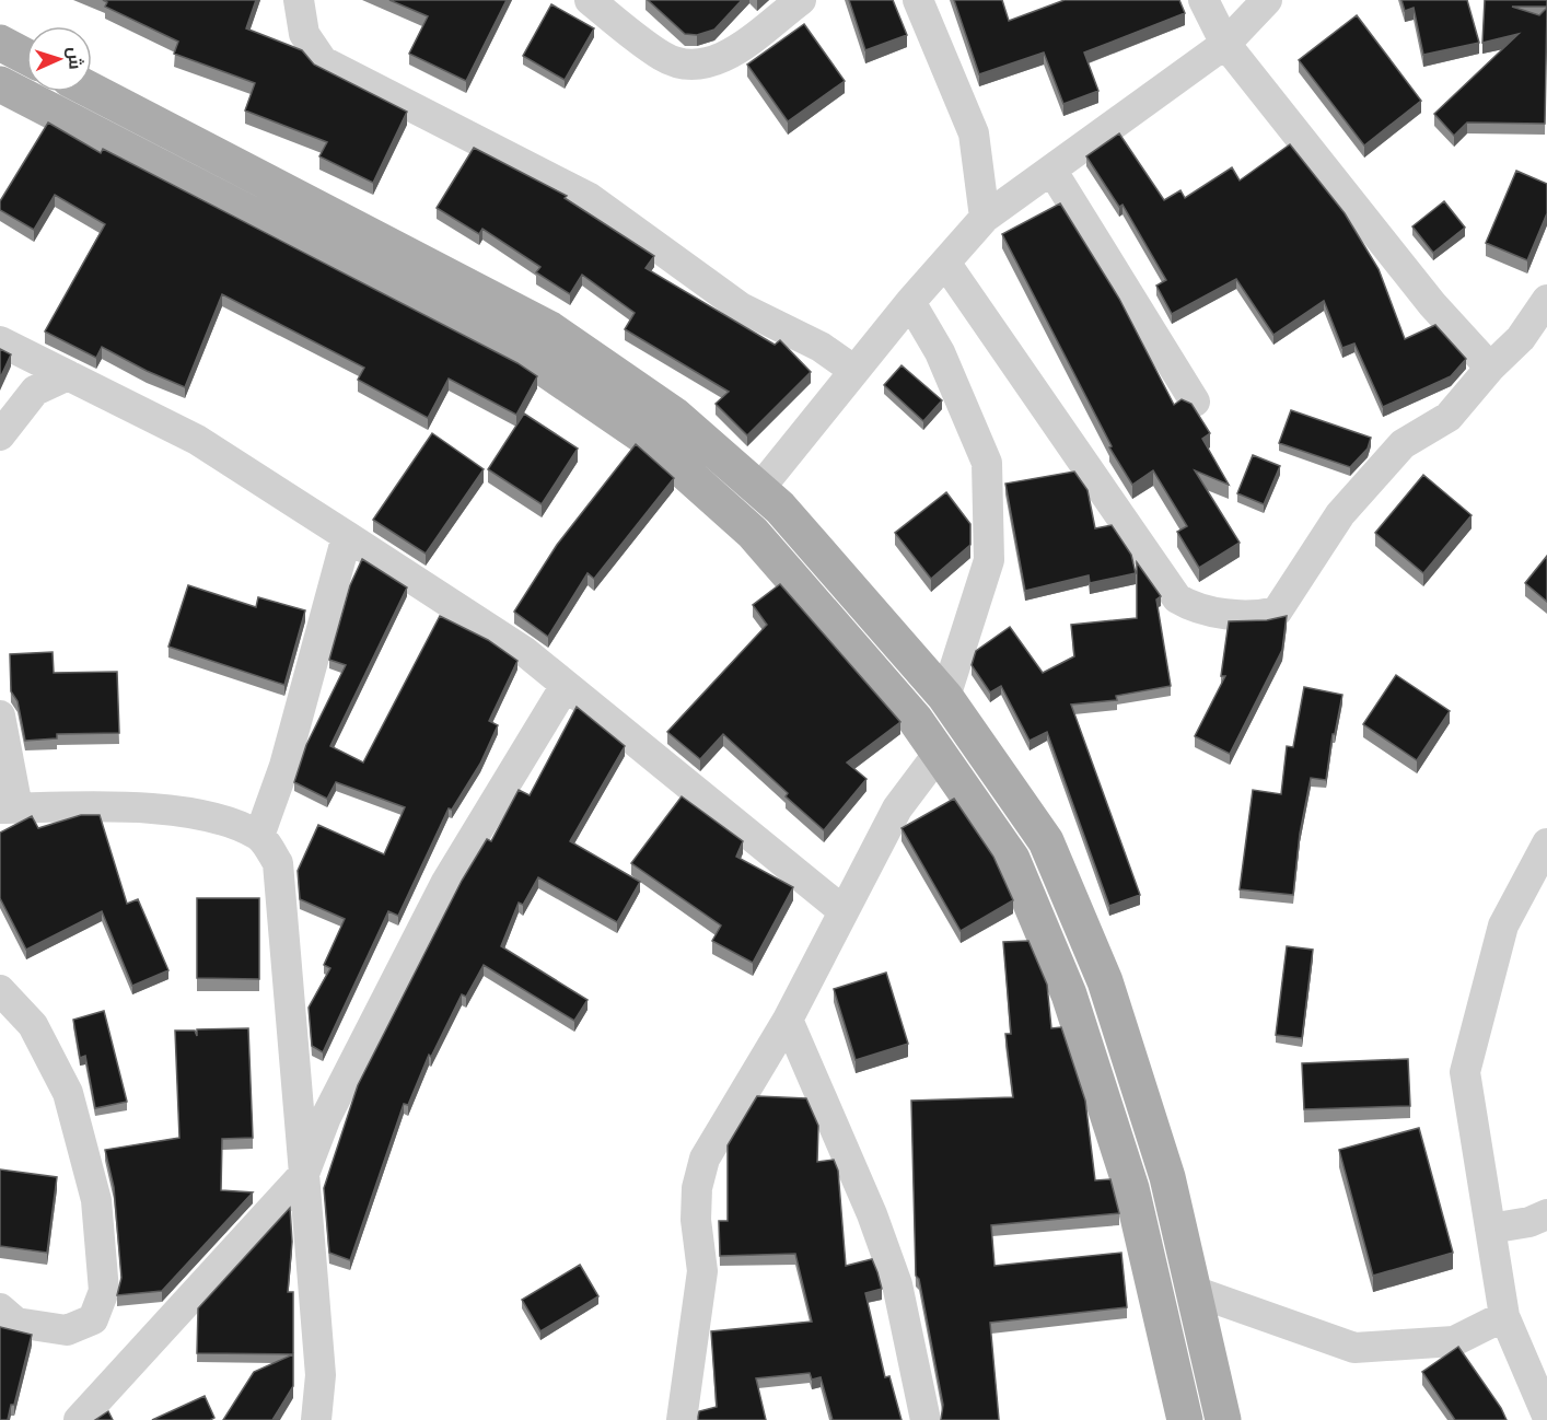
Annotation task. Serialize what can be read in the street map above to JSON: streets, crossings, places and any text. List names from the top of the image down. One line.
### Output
{"north":"right"}
